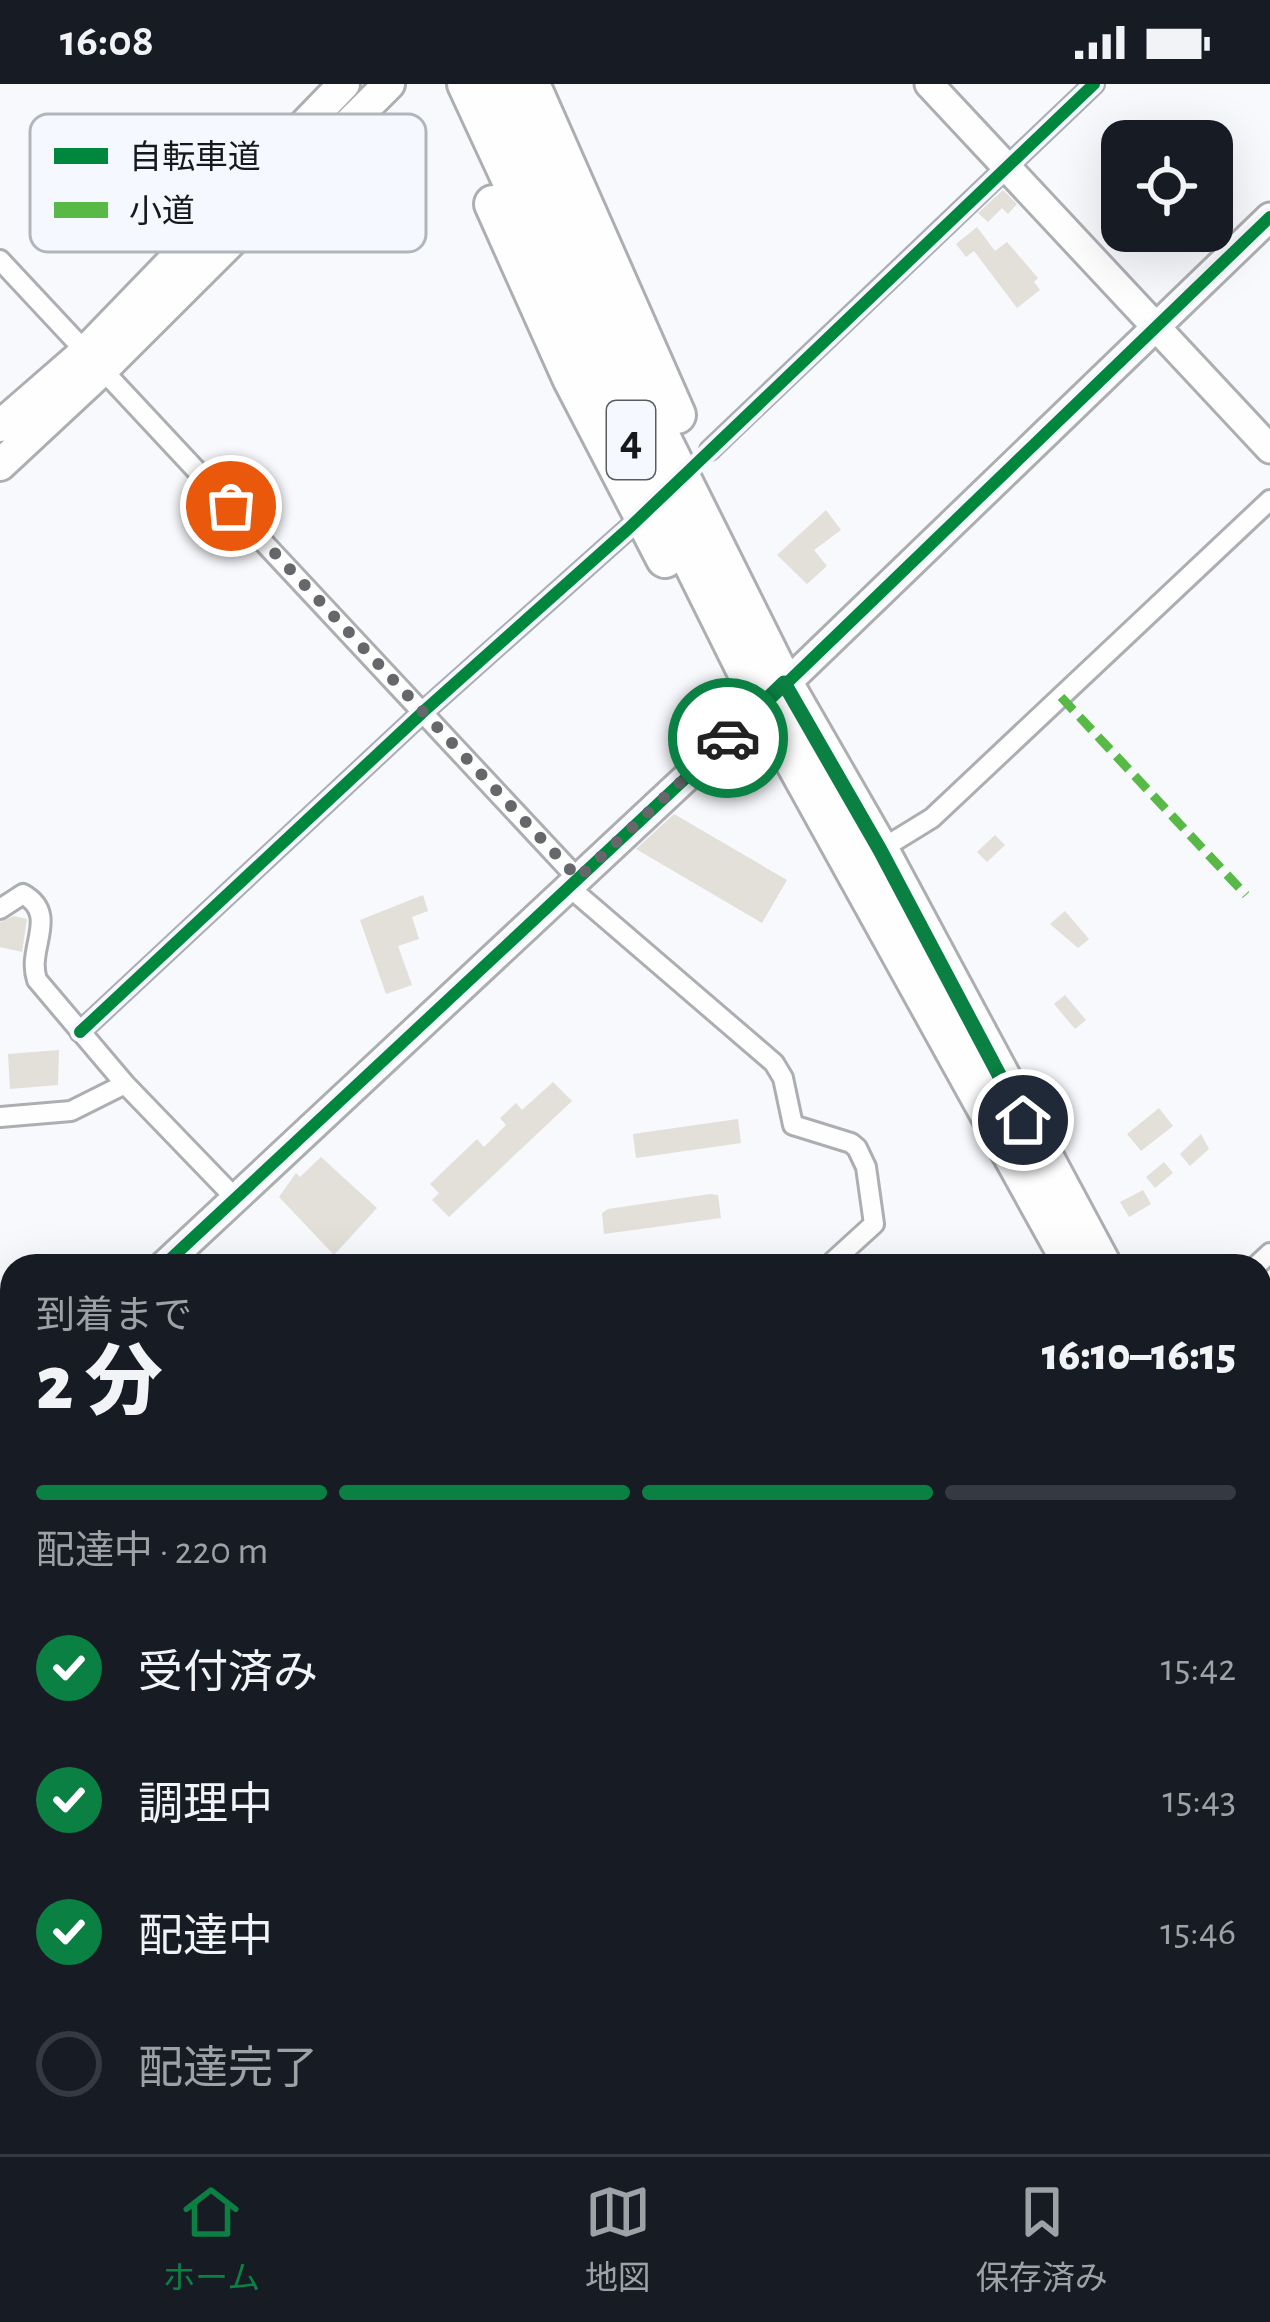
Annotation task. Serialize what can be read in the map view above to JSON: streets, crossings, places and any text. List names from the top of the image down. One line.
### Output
{"streets":{"highway":["4"]},"legend":["自転車道","小道"],"page":{"status":"16:08","heading":["2 分","到着まで","16:10–16:15"],"bar":"配達中 · 220 m","list":[["受付済み","15:42"],["調理中","15:43"],["配達中","15:46"],"配達完了"],"tabs":["ホーム","地図","保存済み"]}}
